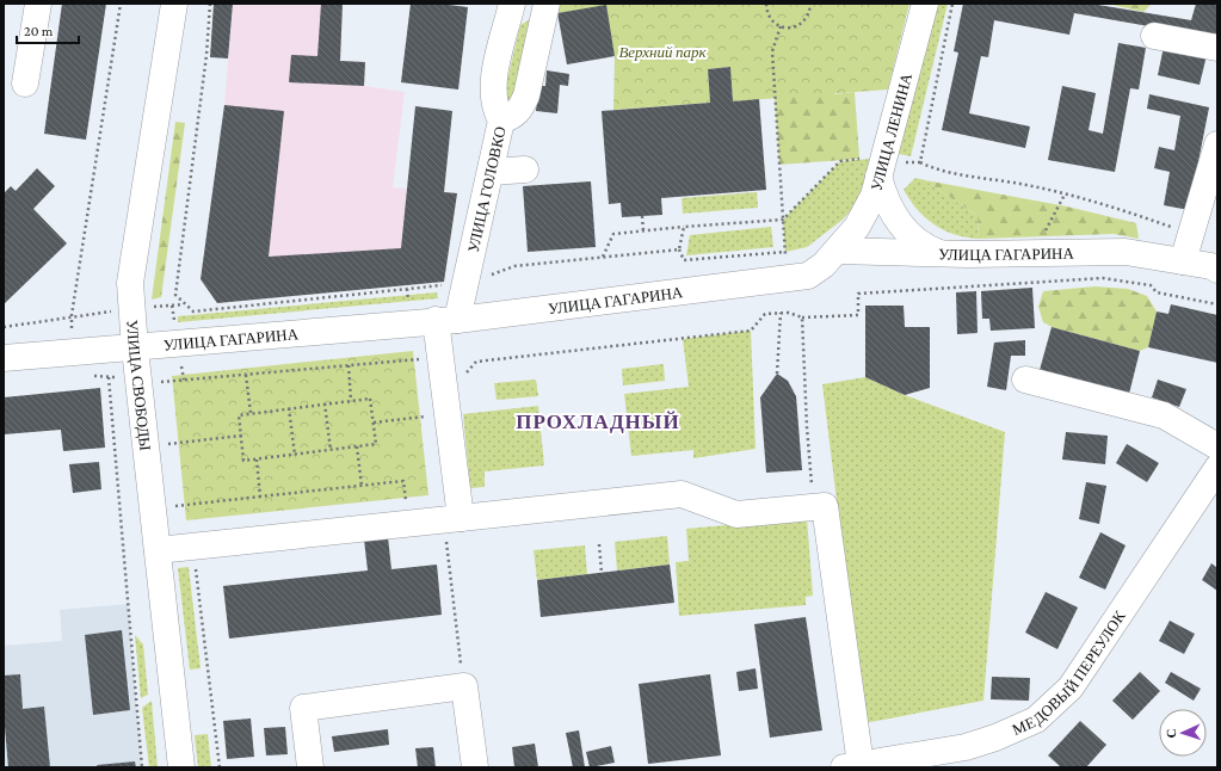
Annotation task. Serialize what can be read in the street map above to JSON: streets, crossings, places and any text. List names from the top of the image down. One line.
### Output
{"streets":{"street":["УЛИЦА ЛЕНИНА","УЛИЦА ГОЛОВКО","УЛИЦА ГАГАРИНА","УЛИЦА СВОБОДЫ","МЕДОВЫЙ ПЕРЕУЛОК"]},"crossings":[["УЛИЦА ЛЕНИНА","УЛИЦА ГАГАРИНА"],["УЛИЦА ГОЛОВКО","УЛИЦА ГАГАРИНА"],["УЛИЦА ГАГАРИНА","УЛИЦА СВОБОДЫ"]],"districts":["ПРОХЛАДНЫЙ"],"parks":["Верхний парк"],"scale_bar":"20 m","north":"left"}
